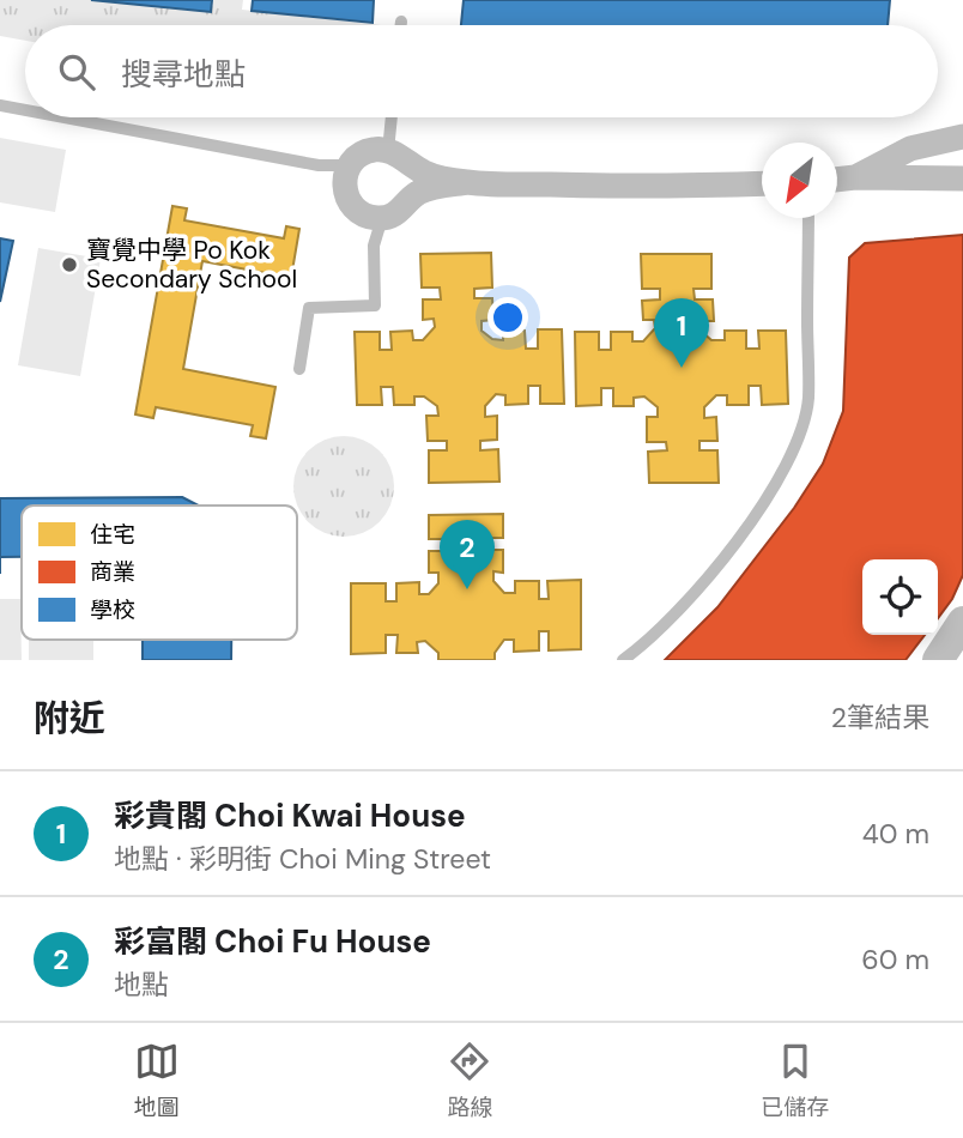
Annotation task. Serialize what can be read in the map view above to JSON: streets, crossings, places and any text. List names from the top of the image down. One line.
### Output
{"places":["寶覺中學 Po Kok Secondary School"],"legend":["住宅","商業","學校"],"north":"bottom left","page":{"search":"搜尋地點","pins":["1","2"],"heading":["附近","2筆結果"],"list":[{"mark":"1","name":"彩貴閣 Choi Kwai House","note":"地點 · 彩明街 Choi Ming Street","value":"40 m"},{"mark":"2","name":"彩富閣 Choi Fu House","note":"地點","value":"60 m"}],"nav":["地圖","路線","已儲存"]}}
